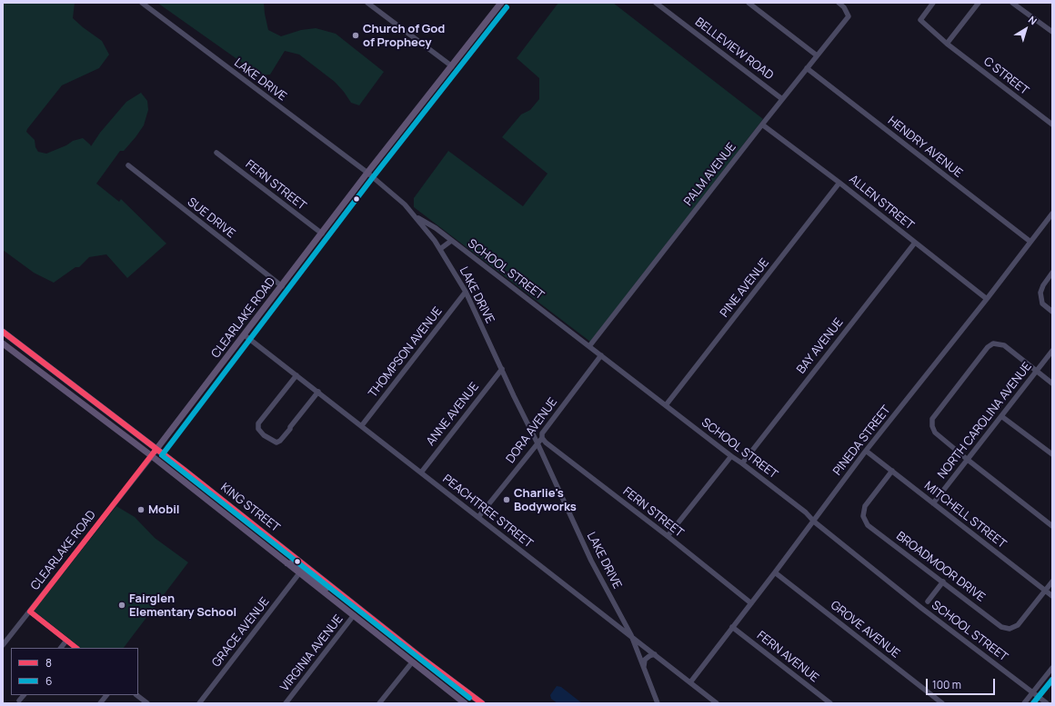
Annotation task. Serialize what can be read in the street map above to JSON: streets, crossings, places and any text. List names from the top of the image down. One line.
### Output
{"streets":{"main road":["CLEARLAKE ROAD","KING STREET"],"street":["BELLEVIEW ROAD","C STREET","LAKE DRIVE","HENDRY AVENUE","PALM AVENUE","FERN STREET","ALLEN STREET","SUE DRIVE","SCHOOL STREET","PINE AVENUE","BAY AVENUE","THOMPSON AVENUE","ANNE AVENUE","NORTH CAROLINA AVENUE","DORA AVENUE","PINEDA STREET","PEACHTREE STREET","MITCHELL STREET","BROADMOOR DRIVE","GROVE AVENUE","GRACE AVENUE","VIRGINIA AVENUE","FERN AVENUE"]},"crossings":[["BELLEVIEW ROAD","PALM AVENUE"],["LAKE DRIVE","SCHOOL STREET"],["LAKE DRIVE","CLEARLAKE ROAD"],["LAKE DRIVE","THOMPSON AVENUE"],["LAKE DRIVE","ANNE AVENUE"],["LAKE DRIVE","DORA AVENUE"],["LAKE DRIVE","PEACHTREE STREET"],["HENDRY AVENUE","PALM AVENUE"],["HENDRY AVENUE","PINEDA STREET"],["PALM AVENUE","ALLEN STREET"],["PALM AVENUE","SCHOOL STREET"],["FERN STREET","CLEARLAKE ROAD"],["FERN STREET","DORA AVENUE"],["FERN STREET","PINEDA STREET"],["ALLEN STREET","PINE AVENUE"],["ALLEN STREET","BAY AVENUE"],["ALLEN STREET","PINEDA STREET"],["SUE DRIVE","CLEARLAKE ROAD"],["SCHOOL STREET","PINE AVENUE"],["SCHOOL STREET","BAY AVENUE"],["SCHOOL STREET","DORA AVENUE"],["SCHOOL STREET","PINEDA STREET"],["CLEARLAKE ROAD","KING STREET"],["CLEARLAKE ROAD","PEACHTREE STREET"],["THOMPSON AVENUE","PEACHTREE STREET"],["ANNE AVENUE","PEACHTREE STREET"],["NORTH CAROLINA AVENUE","MITCHELL STREET"],["DORA AVENUE","PEACHTREE STREET"],["PINEDA STREET","PEACHTREE STREET"],["PINEDA STREET","MITCHELL STREET"],["PINEDA STREET","GROVE AVENUE"],["PINEDA STREET","FERN AVENUE"],["KING STREET","GRACE AVENUE"],["KING STREET","VIRGINIA AVENUE"],["MITCHELL STREET","BROADMOOR DRIVE"]],"places":["Church of God of Prophecy","Charlie's Bodyworks","Mobil","Fairglen Elementary School"],"lines":["transit line 6","transit line 8"],"legend":["8","6"],"scale_bar":"100 m","north":"top right"}
